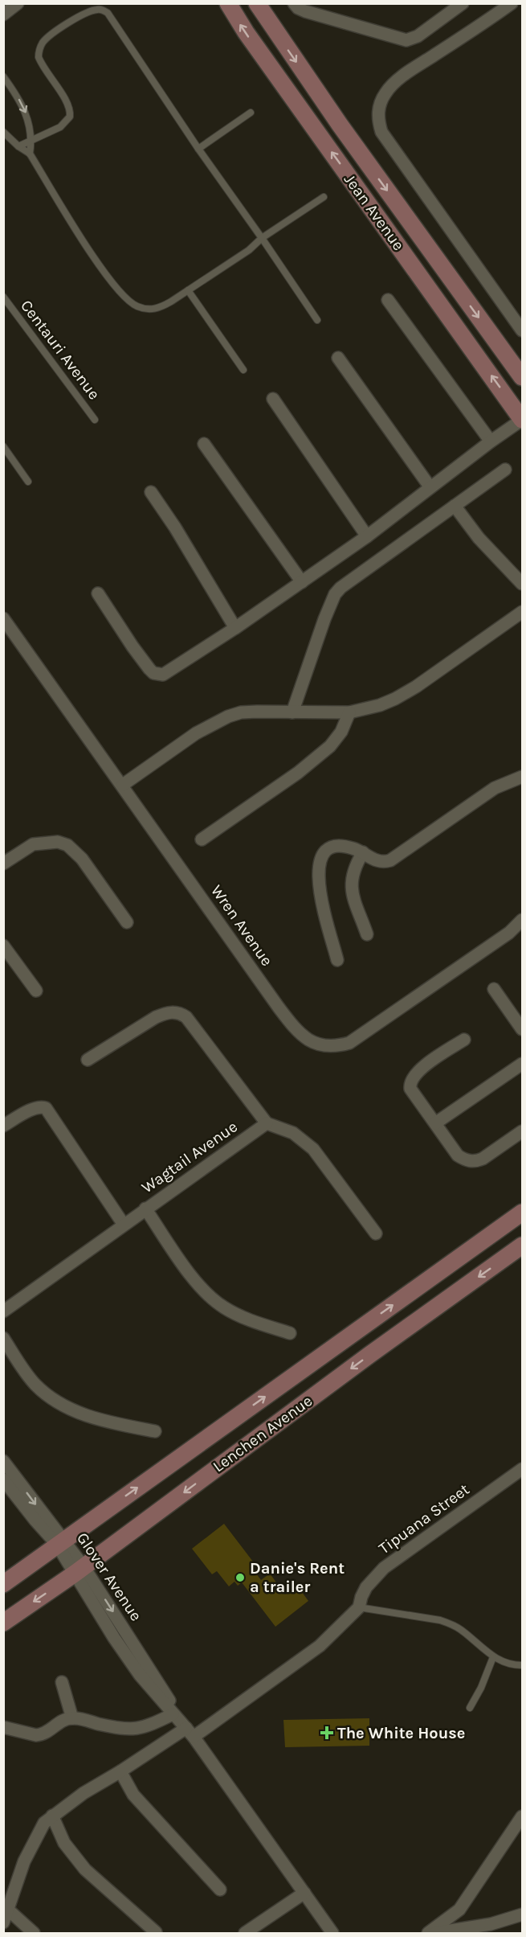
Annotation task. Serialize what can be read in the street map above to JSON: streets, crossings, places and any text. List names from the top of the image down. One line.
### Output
{"streets":{"main road":["Jean Avenue","Lenchen Avenue"],"street":["Wren Avenue","Wagtail Avenue","Tipuana Street","Glover Avenue"],"lane":["Centauri Avenue"]},"crossings":[["Lenchen Avenue","Glover Avenue"],["Tipuana Street","Glover Avenue"]],"places":{"other":["Danie's Rent a trailer"],"health":["The White House"]}}
